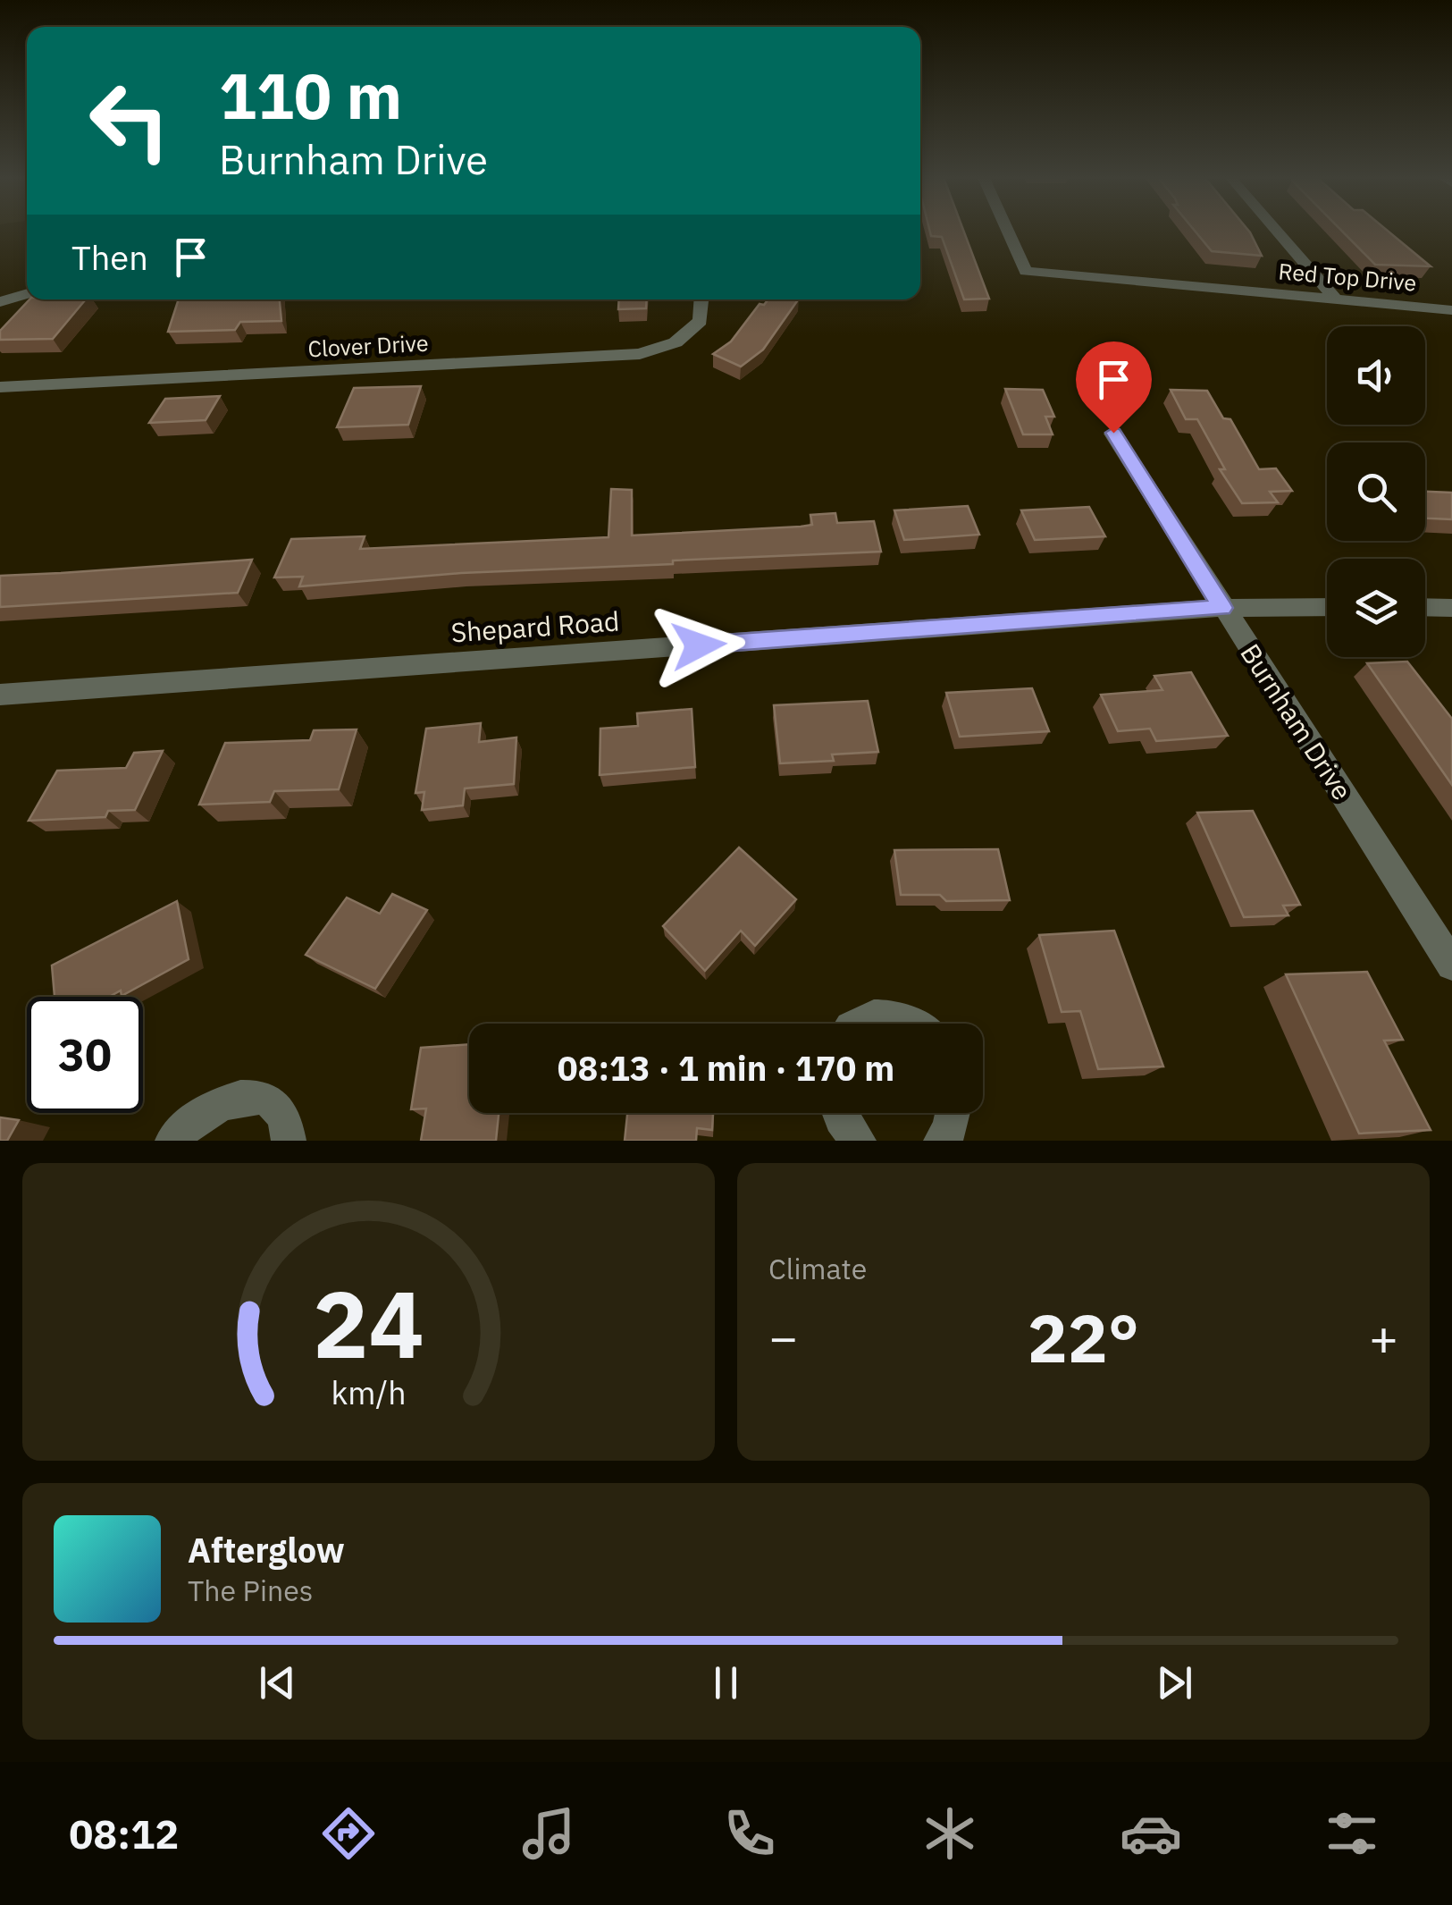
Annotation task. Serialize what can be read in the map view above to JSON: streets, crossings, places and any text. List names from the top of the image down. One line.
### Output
{"streets":{"street":["Red Top Drive","Clover Drive","Shepard Road","Burnham Drive"]},"crossings":[["Shepard Road","Burnham Drive"]],"page":{"turn":["110 m","Burnham Drive"],"then":"Then","limit":"30","trip":"08:13 · 1 min · 170 m","tile":"Climate","heat":["−","22°","+"],"song":["Afterglow","The Pines"],"tabs":"08:12","gauge":["24","km/h"]}}
